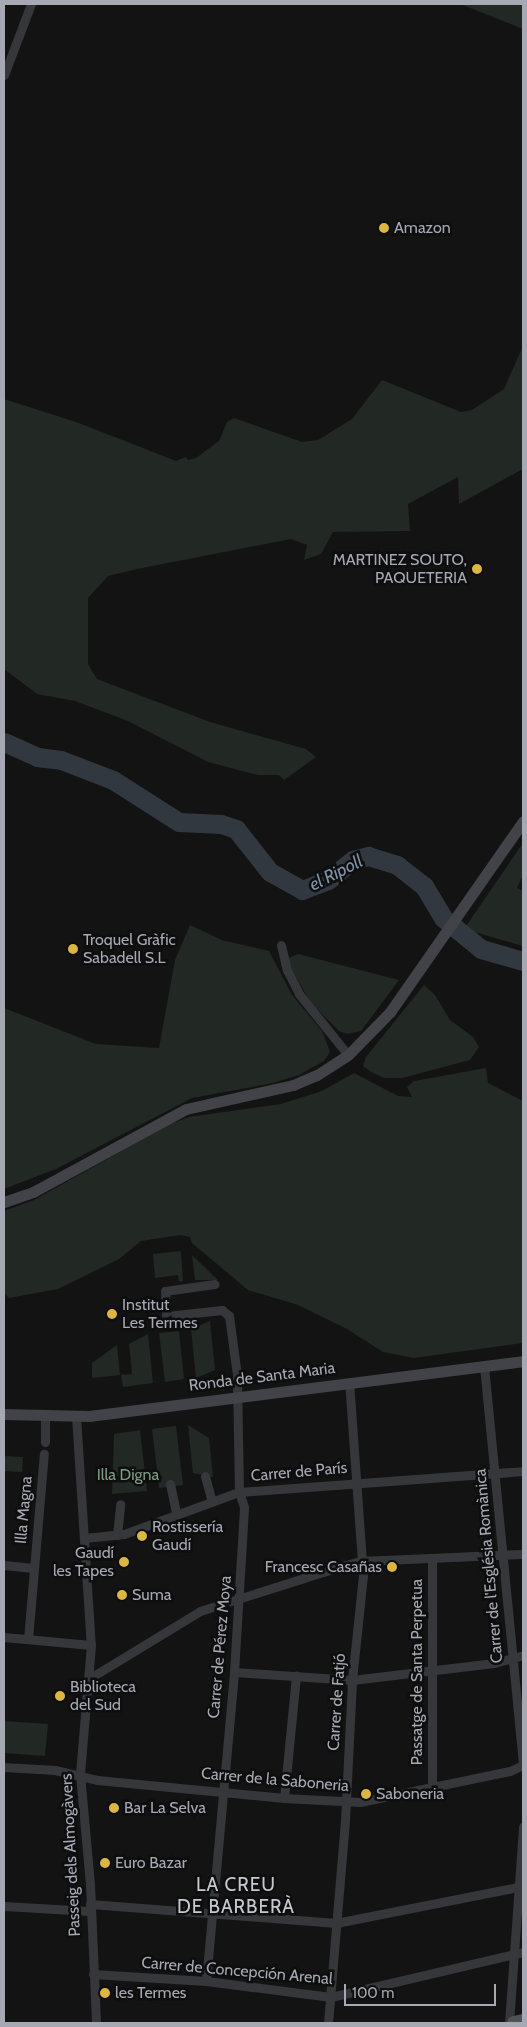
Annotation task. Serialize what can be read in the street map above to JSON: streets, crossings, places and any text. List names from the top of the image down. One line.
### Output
{"streets":{"main road":["Ronda de Santa Maria"],"street":["Carrer de París","Illa Magna","Carrer de l'Església Romànica","Carrer de Pérez Moya","Passatge de Santa Perpetua","Carrer de Fatjó","Carrer de la Saboneria","Passeig dels Almogàvers","Carrer de Concepción Arenal"]},"crossings":[["Ronda de Santa Maria","Carrer de l'Església Romànica"],["Ronda de Santa Maria","Carrer de Pérez Moya"],["Ronda de Santa Maria","Carrer de Fatjó"],["Ronda de Santa Maria","Passeig dels Almogàvers"],["Carrer de París","Carrer de l'Església Romànica"],["Carrer de París","Carrer de Pérez Moya"],["Carrer de París","Carrer de Fatjó"],["Carrer de París","Passeig dels Almogàvers"],["Carrer de l'Església Romànica","Carrer de la Saboneria"],["Carrer de Pérez Moya","Carrer de la Saboneria"],["Carrer de Pérez Moya","Carrer de Concepción Arenal"],["Passatge de Santa Perpetua","Carrer de la Saboneria"],["Carrer de Fatjó","Carrer de la Saboneria"],["Carrer de Fatjó","Carrer de Concepción Arenal"],["Carrer de la Saboneria","Passeig dels Almogàvers"],["Passeig dels Almogàvers","Carrer de Concepción Arenal"]],"districts":["LA CREU DE BARBERÀ"],"water":["el Ripoll"],"parks":["Illa Digna"],"places":["Amazon","MARTINEZ SOUTO, PAQUETERIA","Troquel Gràfic Sabadell S.L","Institut Les Termes","Rostissería Gaudí","Gaudí les Tapes","Francesc Casañas","Suma","Biblioteca del Sud","Saboneria","Bar La Selva","Euro Bazar","les Termes"],"scale_bar":"100 m"}
